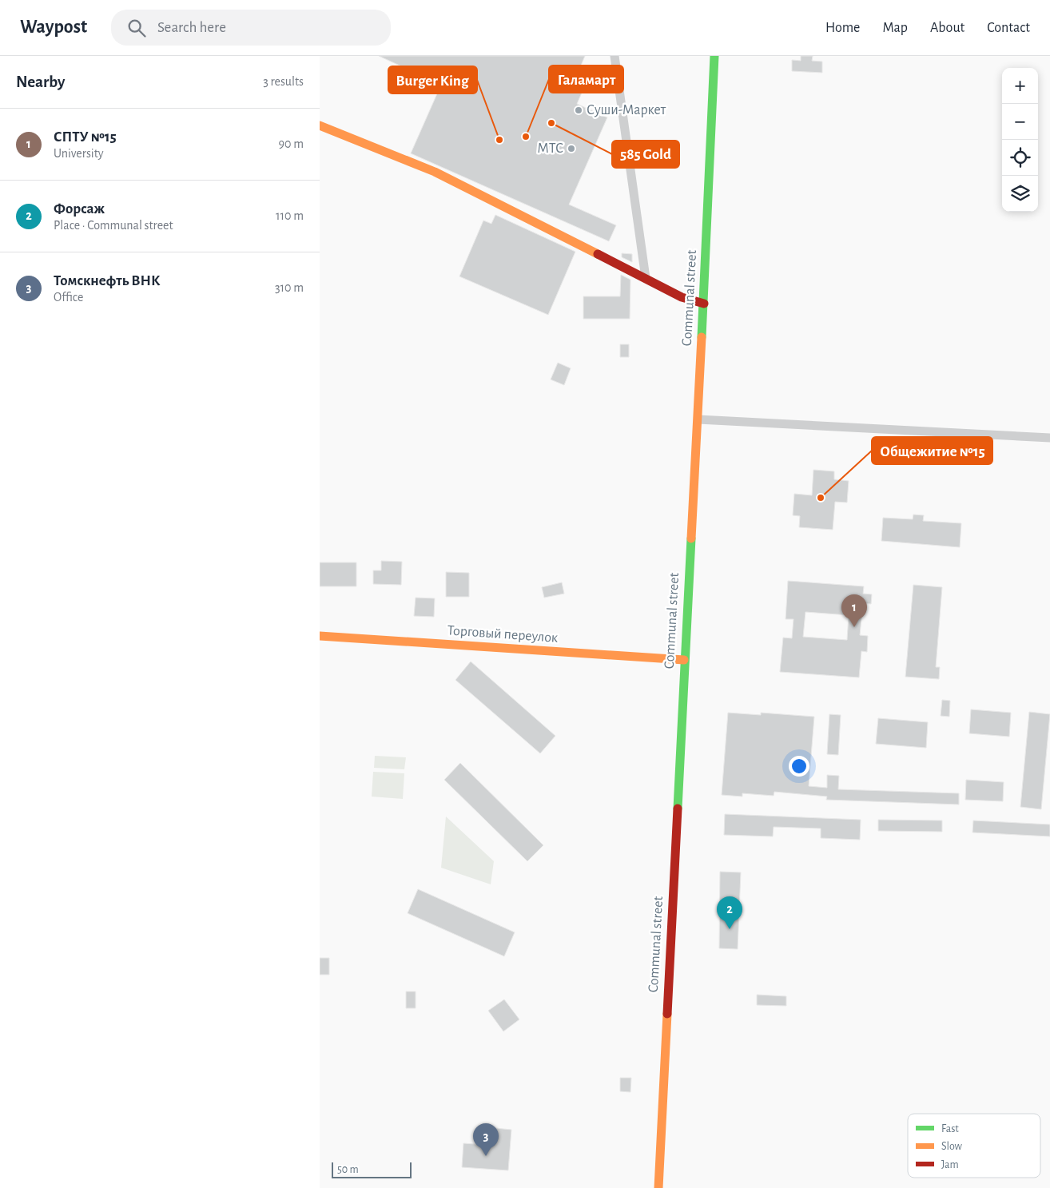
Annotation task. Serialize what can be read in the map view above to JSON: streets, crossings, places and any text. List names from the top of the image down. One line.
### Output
{"streets":{"main road":["Communal street","Торговый переулок"]},"crossings":[["Communal street","Торговый переулок"]],"places":["Суши-Маркет","585 Gold","Галамарт","Burger King","МТС","Общежитие №15"],"legend":["Fast","Slow","Jam"],"scale_bar":"50 m","page":{"header":"Waypost","search":"Search here","nav":["Home","Map","About","Contact"],"heading":["Nearby","3 results"],"map_buttons":["+","−"],"list":[{"mark":"1","name":"СПТУ №15","note":"University","value":"90 m"},{"mark":"2","name":"Форсаж","note":"Place · Communal street","value":"110 m"},{"mark":"3","name":"Томскнефть ВНК","note":"Office","value":"310 m"}],"pins":["1","2","3"],"scale":"50 m"}}
